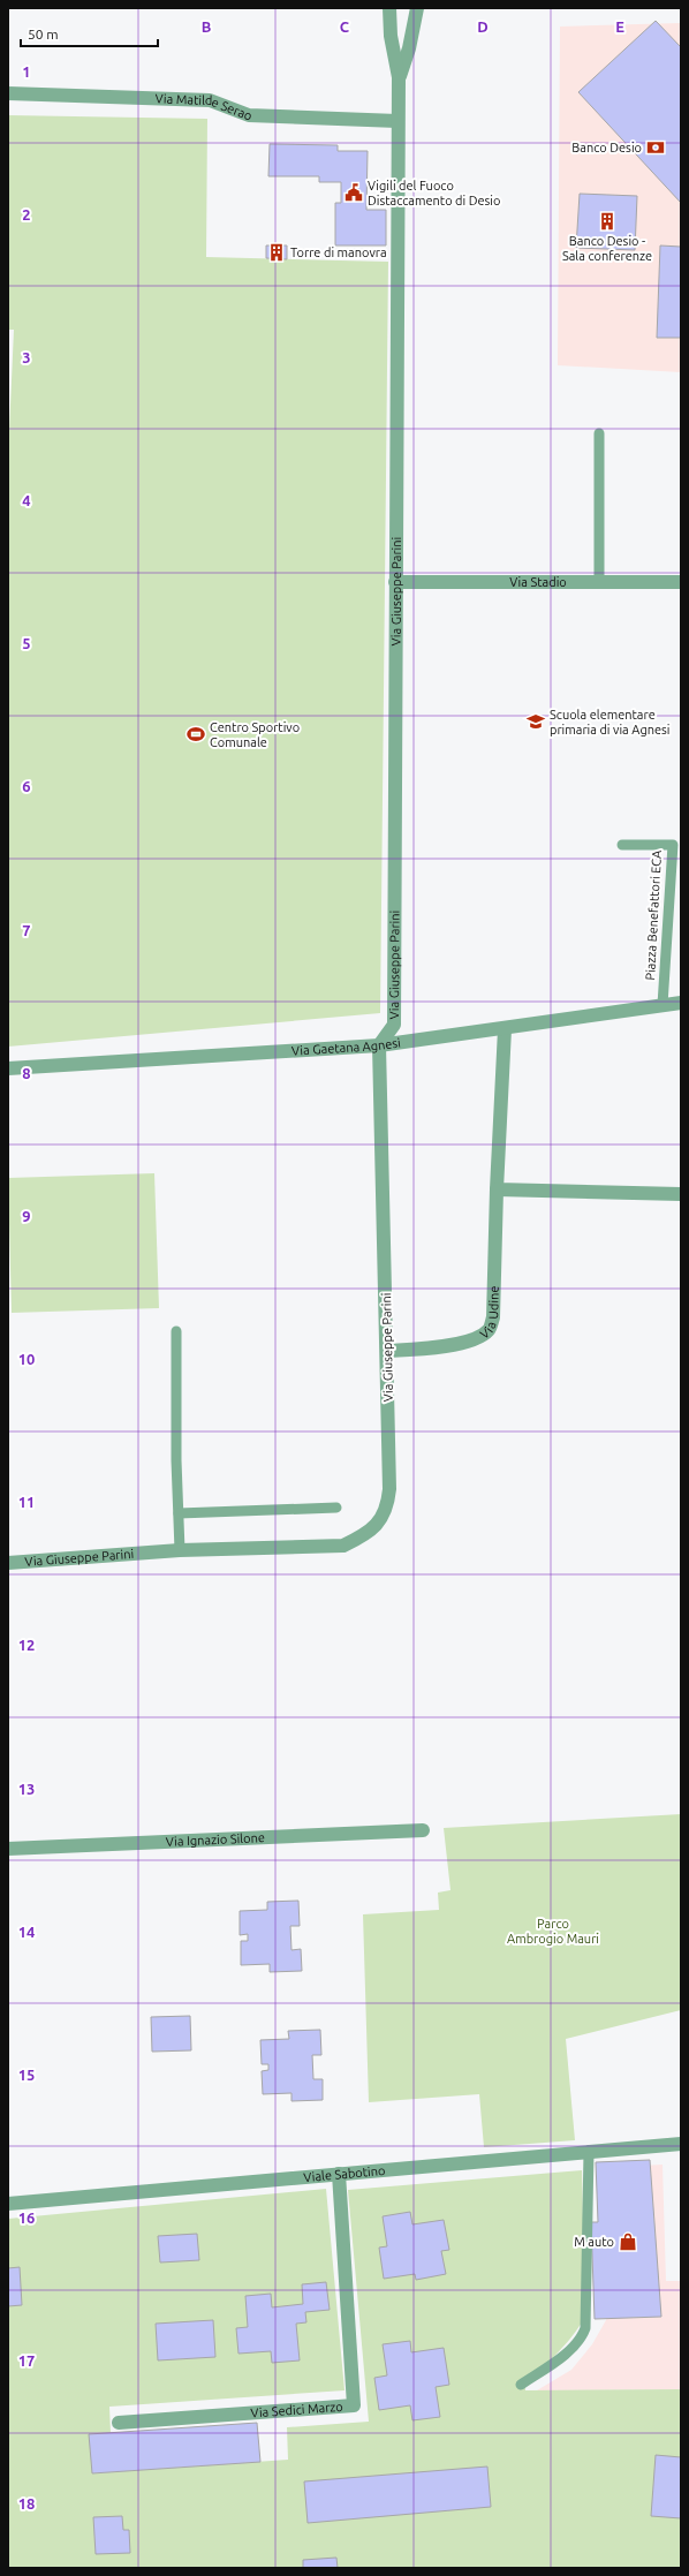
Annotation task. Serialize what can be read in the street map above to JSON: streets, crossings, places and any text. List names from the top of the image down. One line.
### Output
{"streets":{"street":["Via Matilde Serao","Via Stadio","Via Giuseppe Parini","Via Gaetana Agnesi","Via Udine","Via Ignazio Silone","Viale Sabotino","Via Sedici Marzo"],"lane":["Piazza Benefattori ECA"]},"crossings":[["Via Matilde Serao","Via Giuseppe Parini"],["Via Stadio","Via Giuseppe Parini"],["Via Giuseppe Parini","Via Gaetana Agnesi"],["Via Giuseppe Parini","Via Udine"],["Piazza Benefattori ECA","Via Gaetana Agnesi"],["Via Gaetana Agnesi","Via Udine"],["Viale Sabotino","Via Sedici Marzo"]],"parks":["Parco Ambrogio Mauri"],"places":{"bank":["Banco Desio"],"public building":["Vigili del Fuoco Distaccamento di Desio"],"building":["Banco Desio - Sala conferenze","Torre di manovra"],"school or university":["Scuola elementare primaria di via Agnesi"],"sports":["Centro Sportivo Comunale"],"shop":["M auto"]},"scale_bar":"50 m","grid":{"columns":["B","C","D","E"],"rows":["1","2","3","4","5","6","7","8","9","10","11","12","13","14","15","16","17","18"]}}
